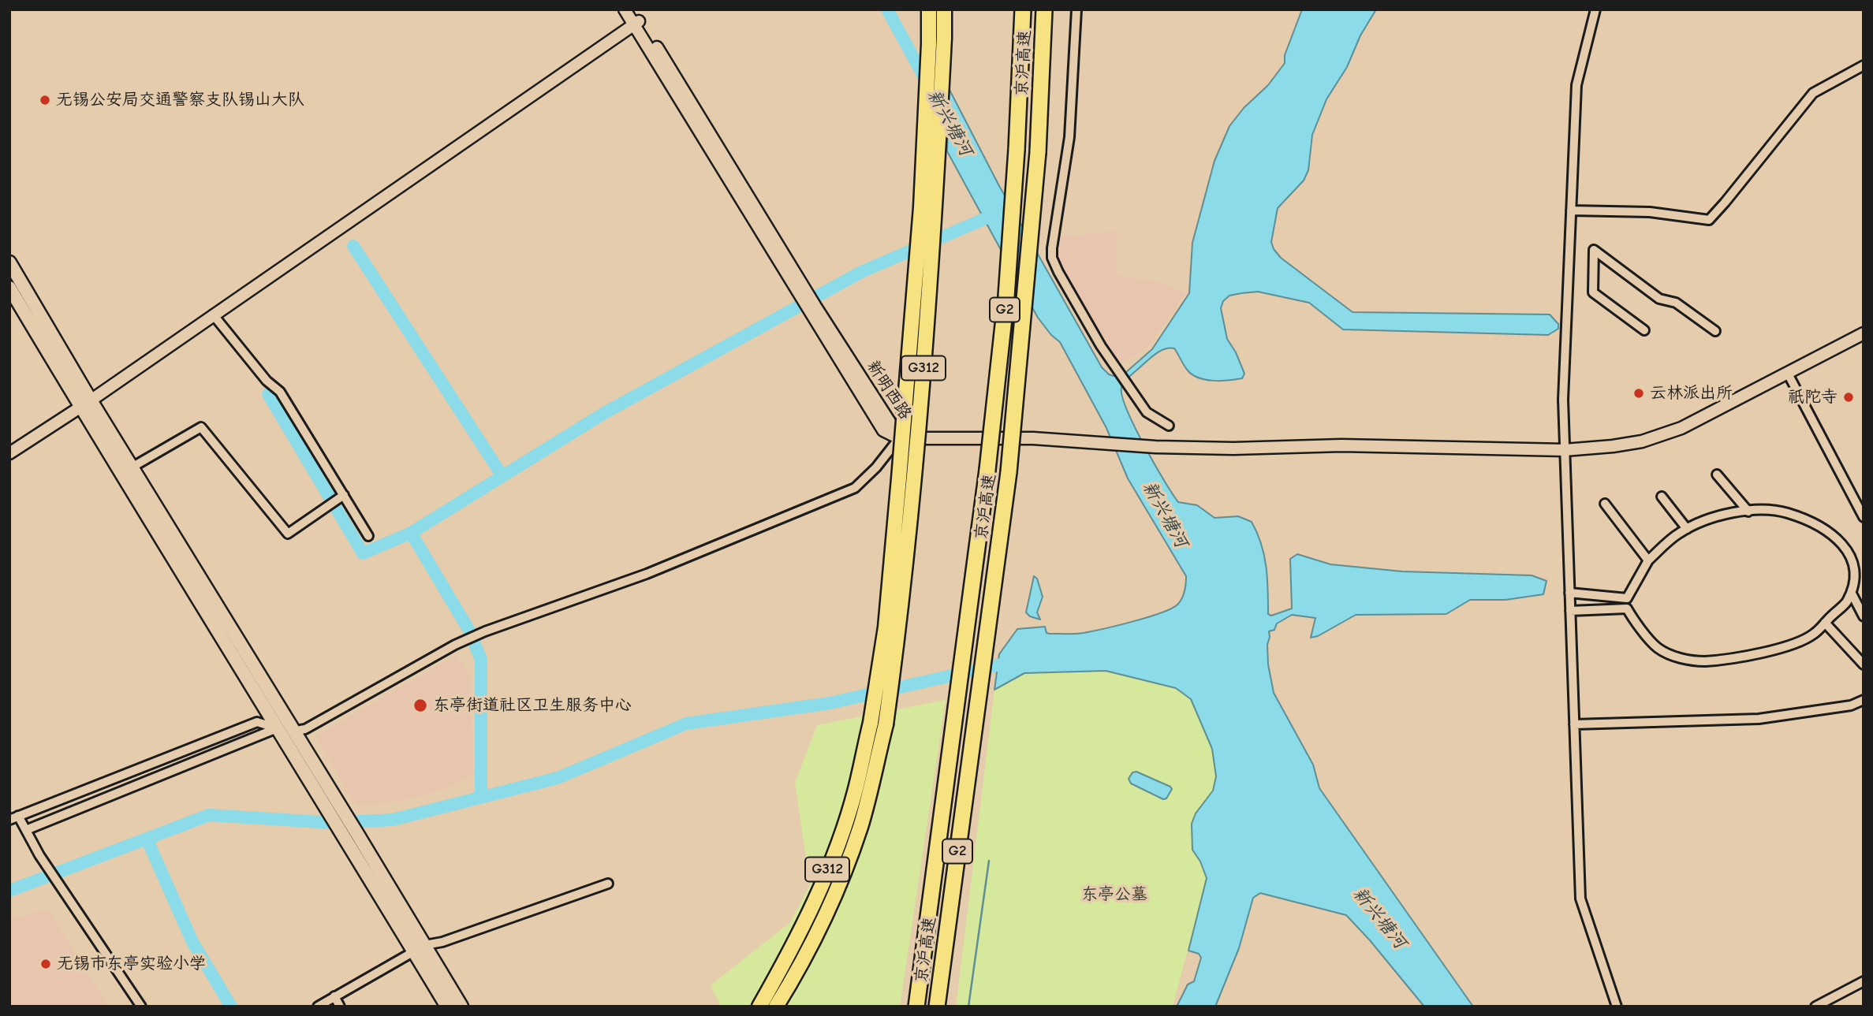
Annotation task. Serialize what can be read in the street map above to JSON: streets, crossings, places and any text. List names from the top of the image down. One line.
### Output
{"streets":{"highway":["京沪高速","G2","G312"],"street":["新明西路"]},"water":["新兴塘河"],"parks":["东亭公墓"],"places":["无锡公安局交通警察支队锡山大队","云林派出所","祇陀寺","东亭街道社区卫生服务中心","无锡市东亭实验小学"]}
